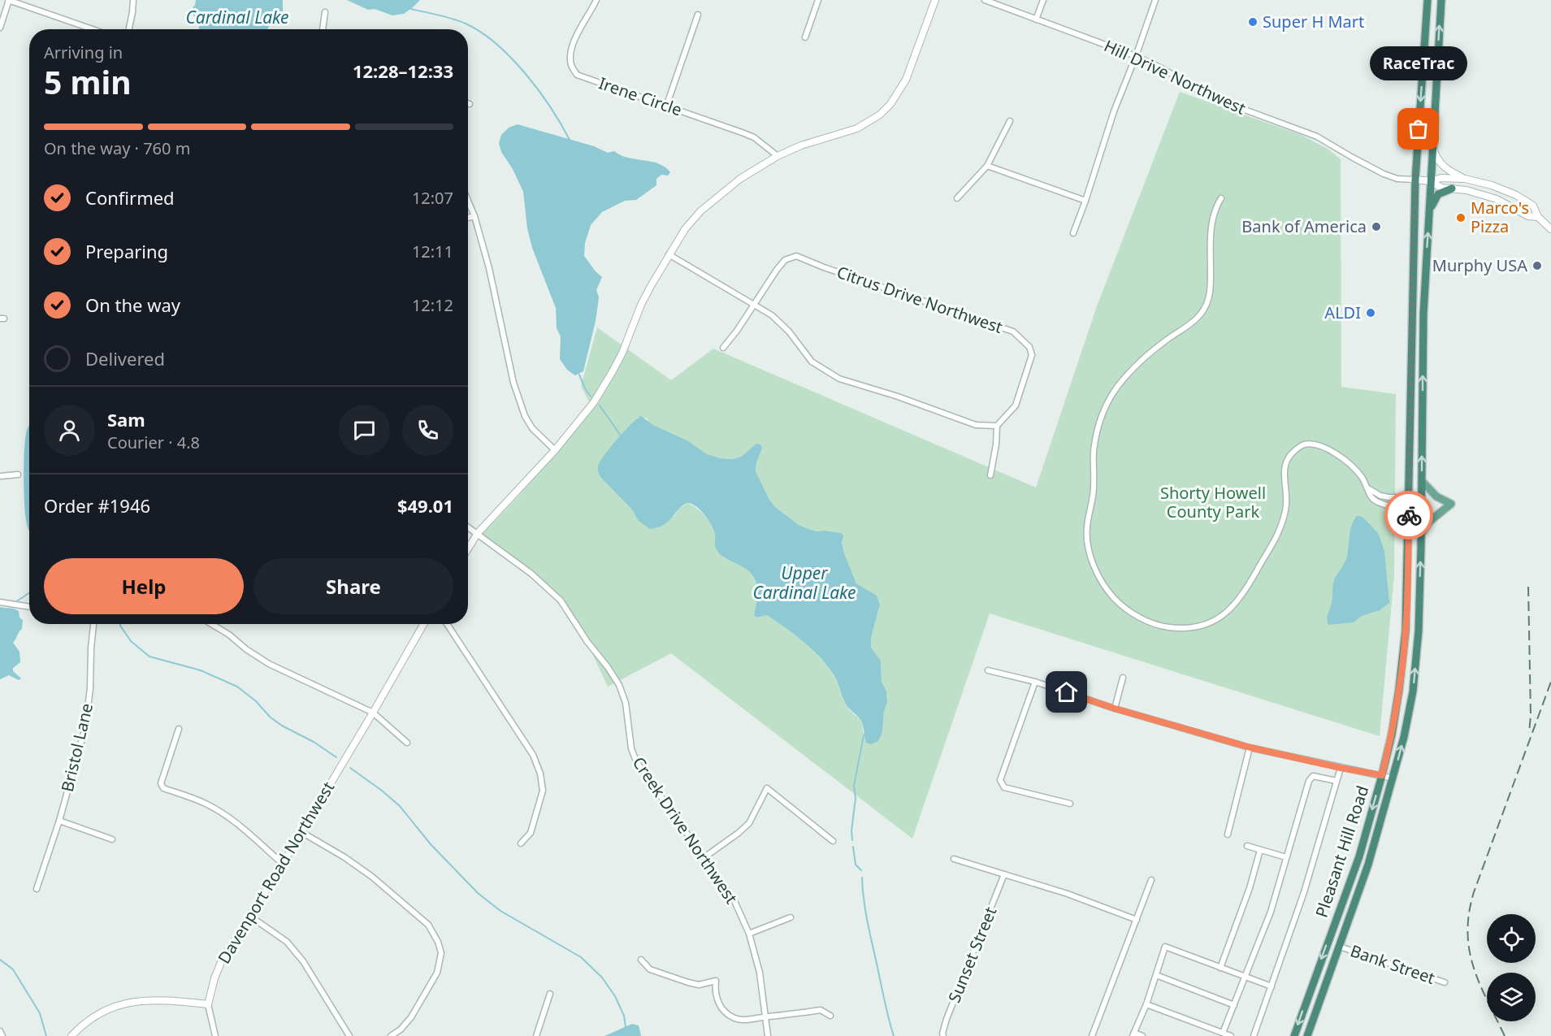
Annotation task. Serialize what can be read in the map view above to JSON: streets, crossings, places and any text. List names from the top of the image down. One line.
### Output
{"streets":{"highway":["Pleasant Hill Road"],"street":["Hill Drive Northwest","Irene Circle","Citrus Drive Northwest","Bristol Lane","Creek Drive Northwest","Davenport Road Northwest","Sunset Street","Bank Street"]},"crossings":[["Hill Drive Northwest","Pleasant Hill Road"],["Pleasant Hill Road","Bank Street"]],"water":["Cardinal Lake","Upper Cardinal Lake"],"parks":["Shorty Howell County Park"],"places":["Super H Mart","RaceTrac","Marco's Pizza","Bank of America","Murphy USA","ALDI"],"page":{"heading":["5 min","Arriving in","12:28–12:33"],"panel":["Sam","Courier · 4.8","Order #1946","$49.01"],"bubble":"RaceTrac","bar":"On the way · 760 m","list":[["Confirmed","12:07"],["Preparing","12:11"],["On the way","12:12"],"Delivered"],"buttons":["Help","Share"]}}
